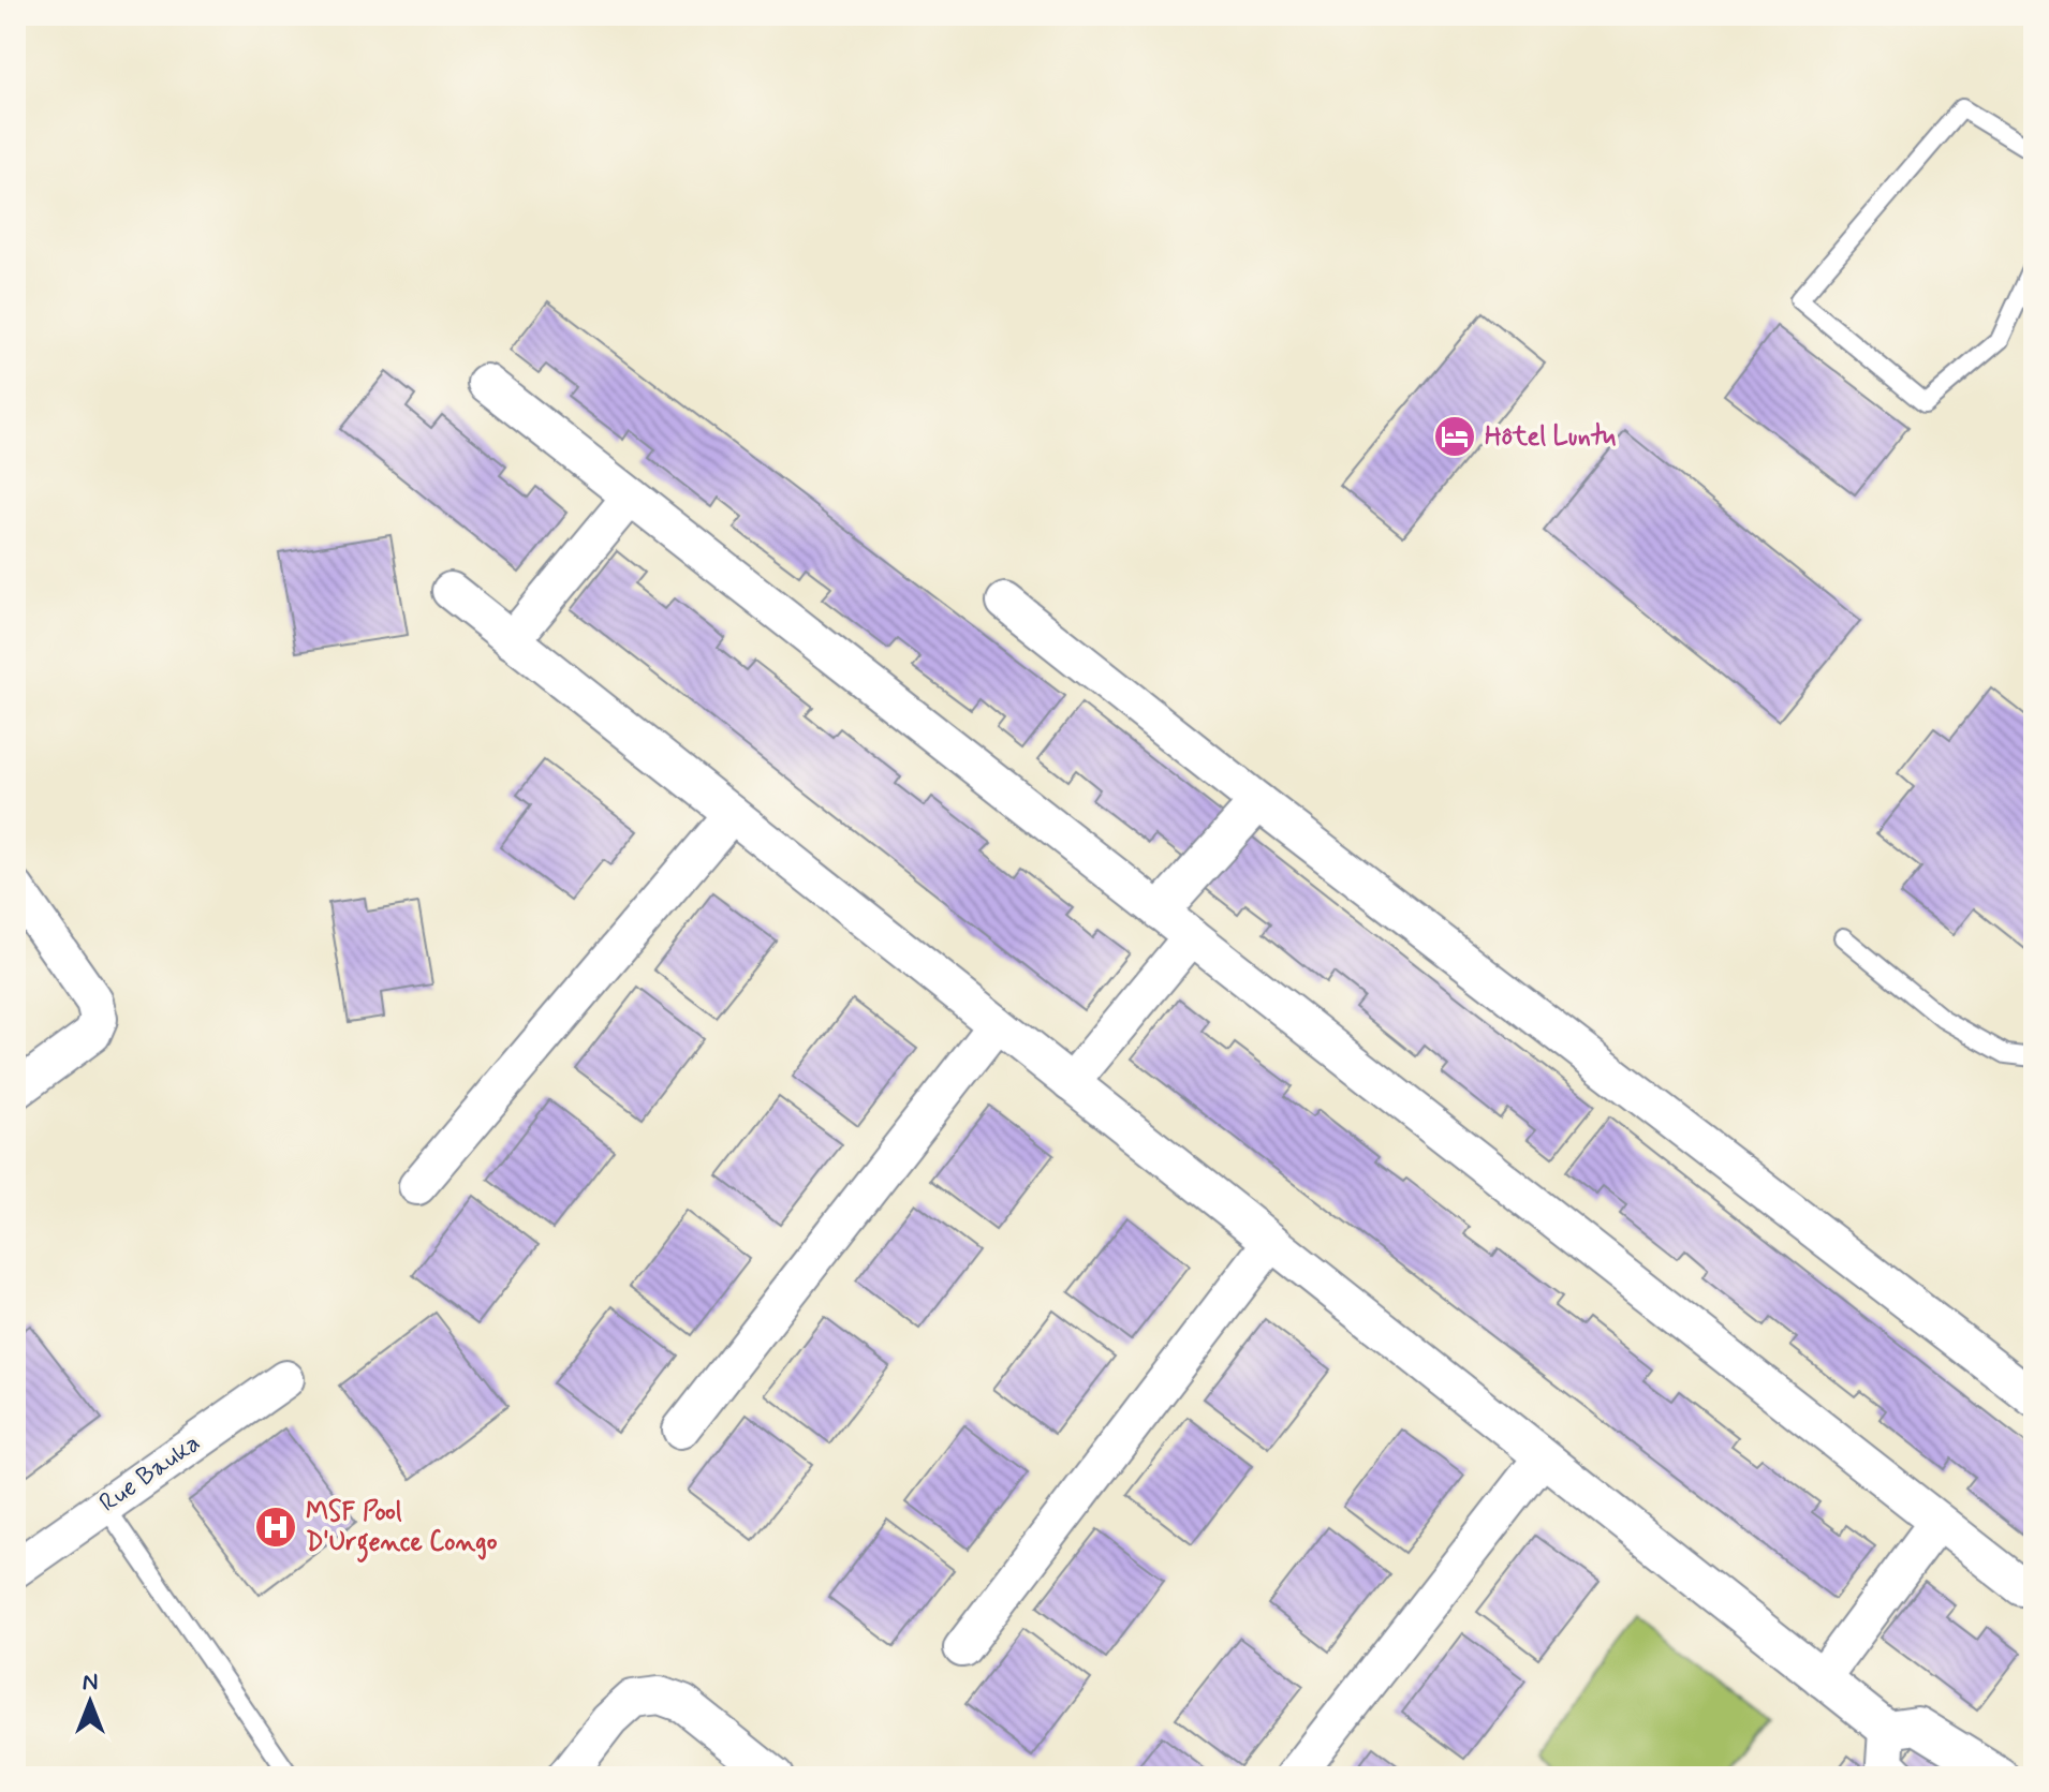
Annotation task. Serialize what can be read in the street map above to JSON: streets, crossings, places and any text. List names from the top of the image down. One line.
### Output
{"streets":{"street":["Rue Bauka"]},"places":{"hotel":["Hôtel Luntu"],"hospital":["MSF Pool D'Urgence Congo"]},"north":"top"}
